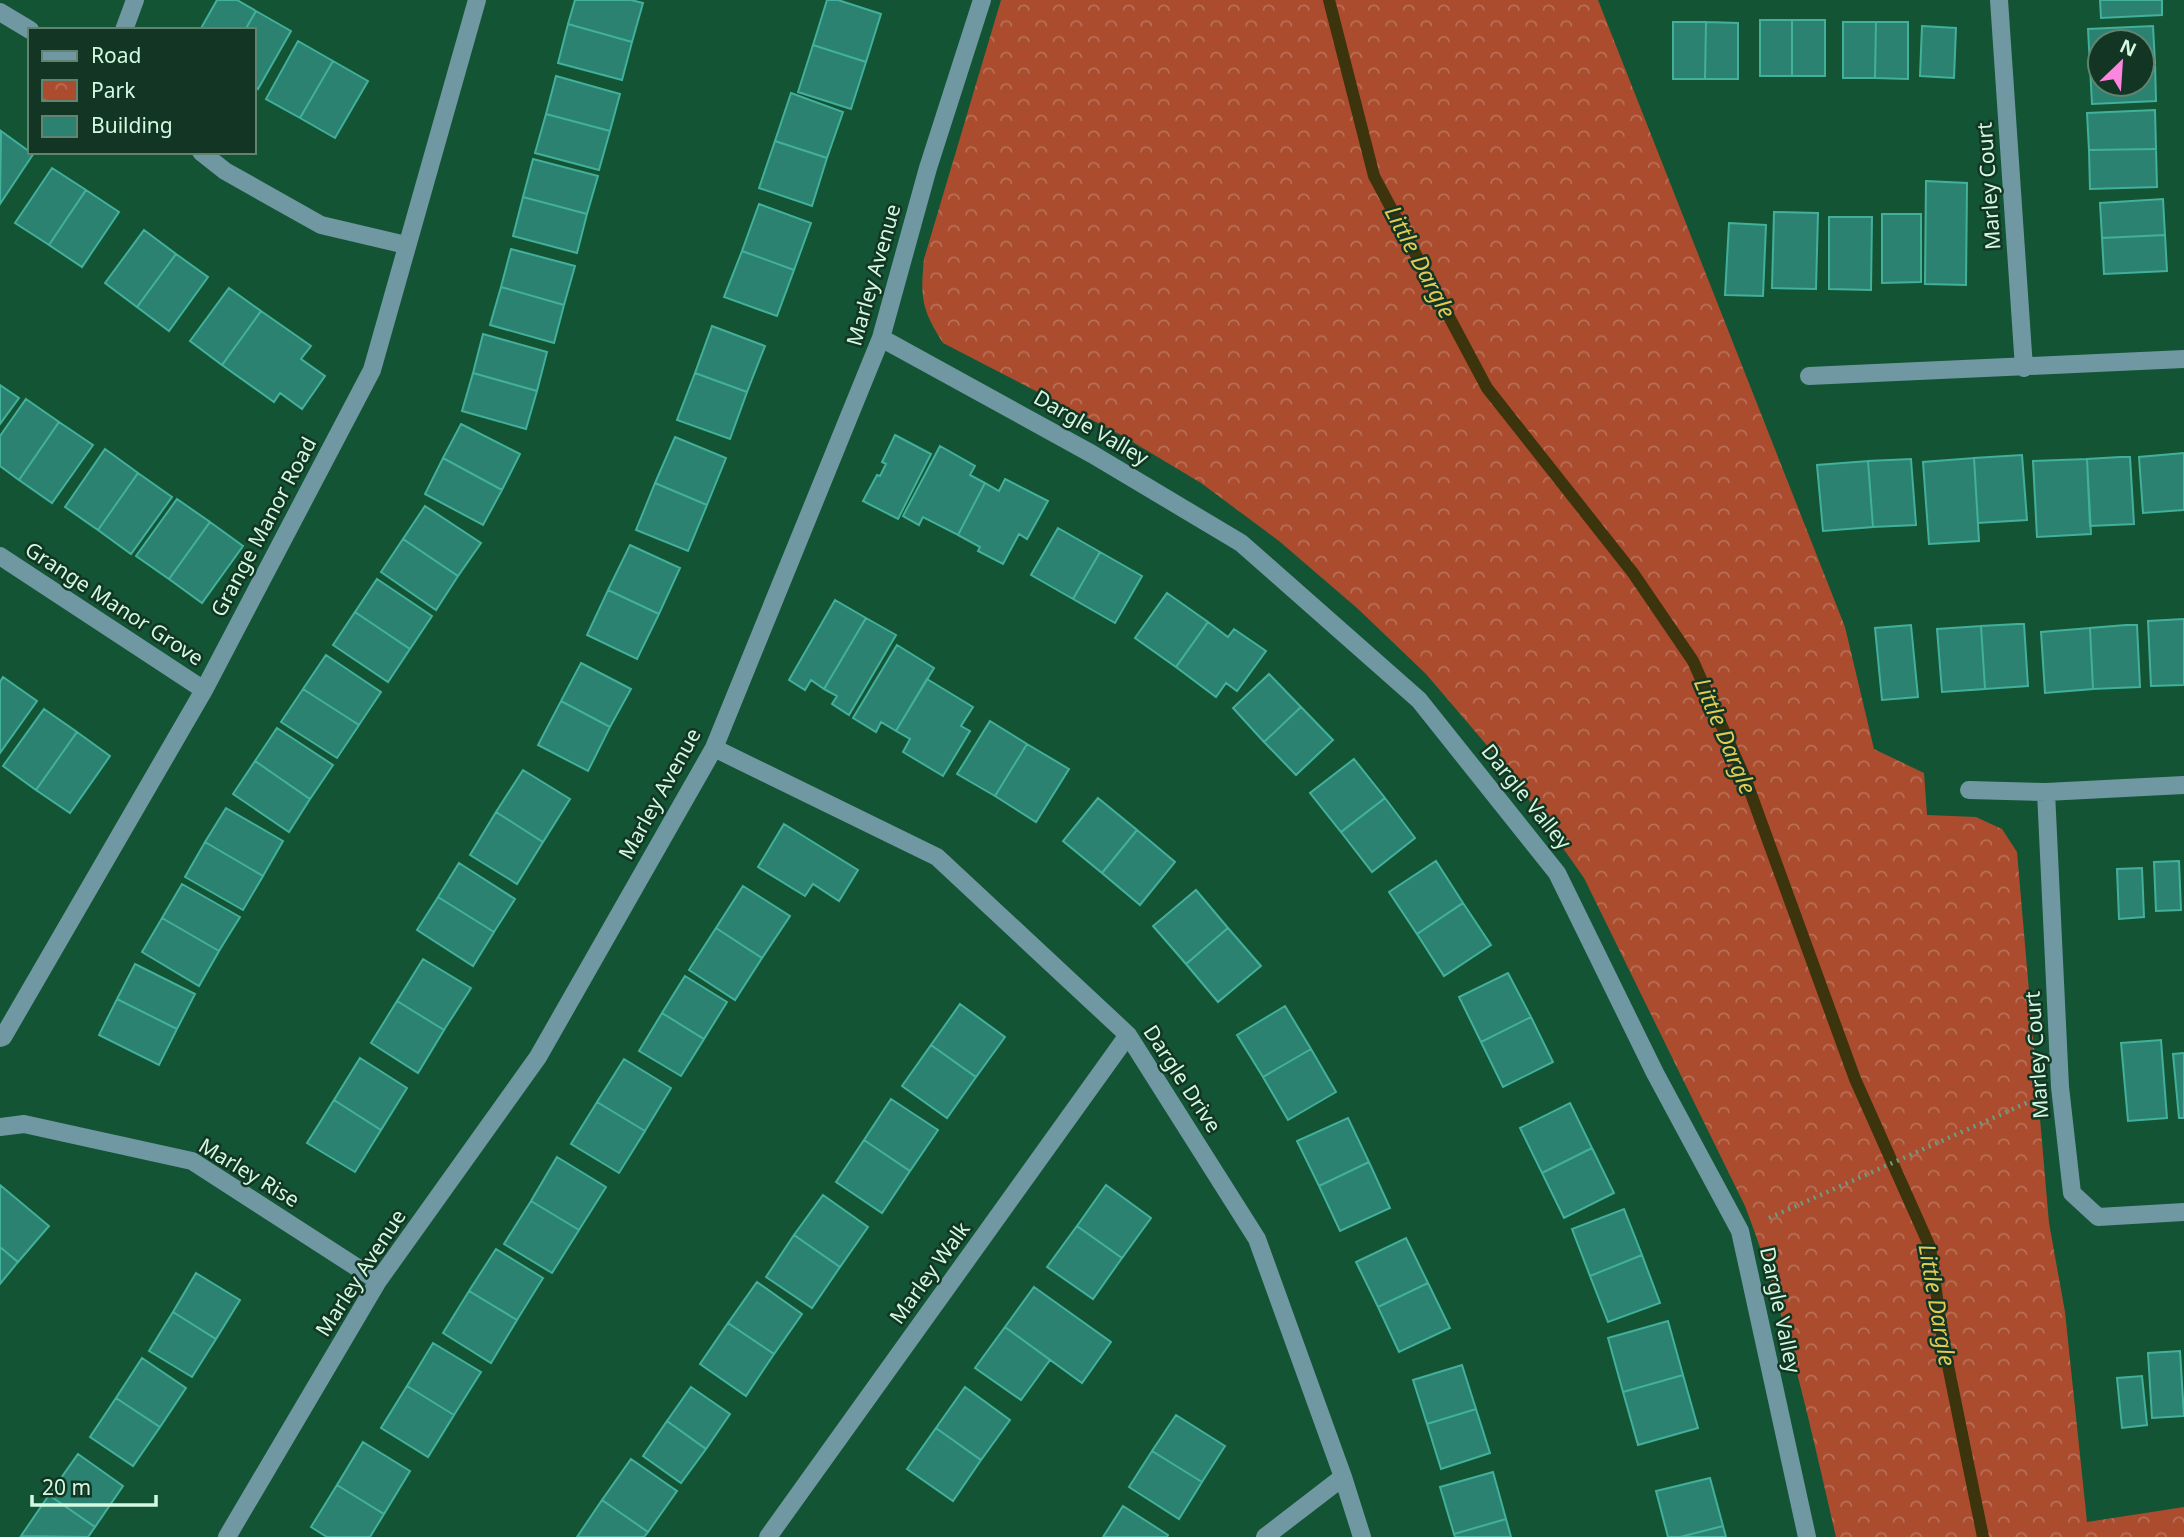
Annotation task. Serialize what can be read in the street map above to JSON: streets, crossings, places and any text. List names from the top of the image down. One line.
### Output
{"streets":{"street":["Marley Court","Marley Avenue","Dargle Valley","Grange Manor Road","Grange Manor Grove","Dargle Drive","Marley Rise","Marley Walk"]},"crossings":[["Marley Avenue","Dargle Valley"],["Marley Avenue","Dargle Drive"],["Marley Avenue","Marley Rise"],["Grange Manor Road","Grange Manor Grove"],["Dargle Drive","Marley Walk"]],"water":["Little Dargle"],"legend":["Road","Park","Building"],"scale_bar":"20 m","north":"top right"}
